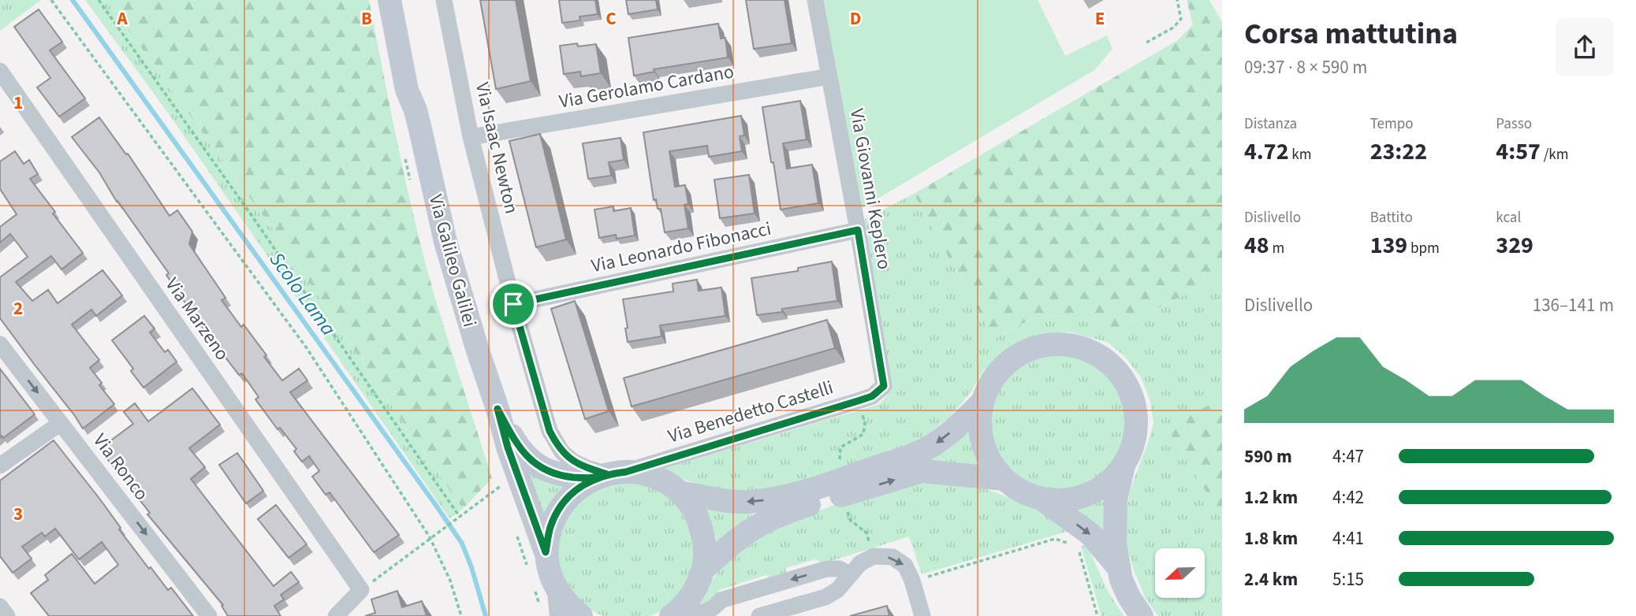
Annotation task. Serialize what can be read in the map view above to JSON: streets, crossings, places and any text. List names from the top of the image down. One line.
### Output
{"streets":{"main road":["Via Galileo Galilei"],"street":["Via Gerolamo Cardano","Via Isaac Newton","Via Giovanni Keplero","Via Leonardo Fibonacci","Via Marzeno","Via Benedetto Castelli","Via Ronco"]},"crossings":[["Via Gerolamo Cardano","Via Isaac Newton"],["Via Gerolamo Cardano","Via Giovanni Keplero"],["Via Isaac Newton","Via Leonardo Fibonacci"],["Via Isaac Newton","Via Galileo Galilei"],["Via Isaac Newton","Via Benedetto Castelli"],["Via Giovanni Keplero","Via Leonardo Fibonacci"],["Via Giovanni Keplero","Via Benedetto Castelli"],["Via Galileo Galilei","Via Benedetto Castelli"]],"one_way":["Via Ronco"],"water":["Scolo Lama"],"north":"left","page":{"heading":["Corsa mattutina","09:37 · 8 × 590 m"],"stats":[["Distanza","4.72 km"],["Tempo","23:22"],["Passo","4:57 /km"],["Dislivello","48 m"],["Battito","139 bpm"],["kcal","329"]],"chart":["Dislivello","136–141 m"],"list":[{"name":"590 m","note":"4:47"},{"name":"1.2 km","note":"4:42"},{"name":"1.8 km","note":"4:41"},{"name":"2.4 km","note":"5:15"}]},"grid":{"columns":["A","B","C","D","E"],"rows":["1","2","3"]}}
